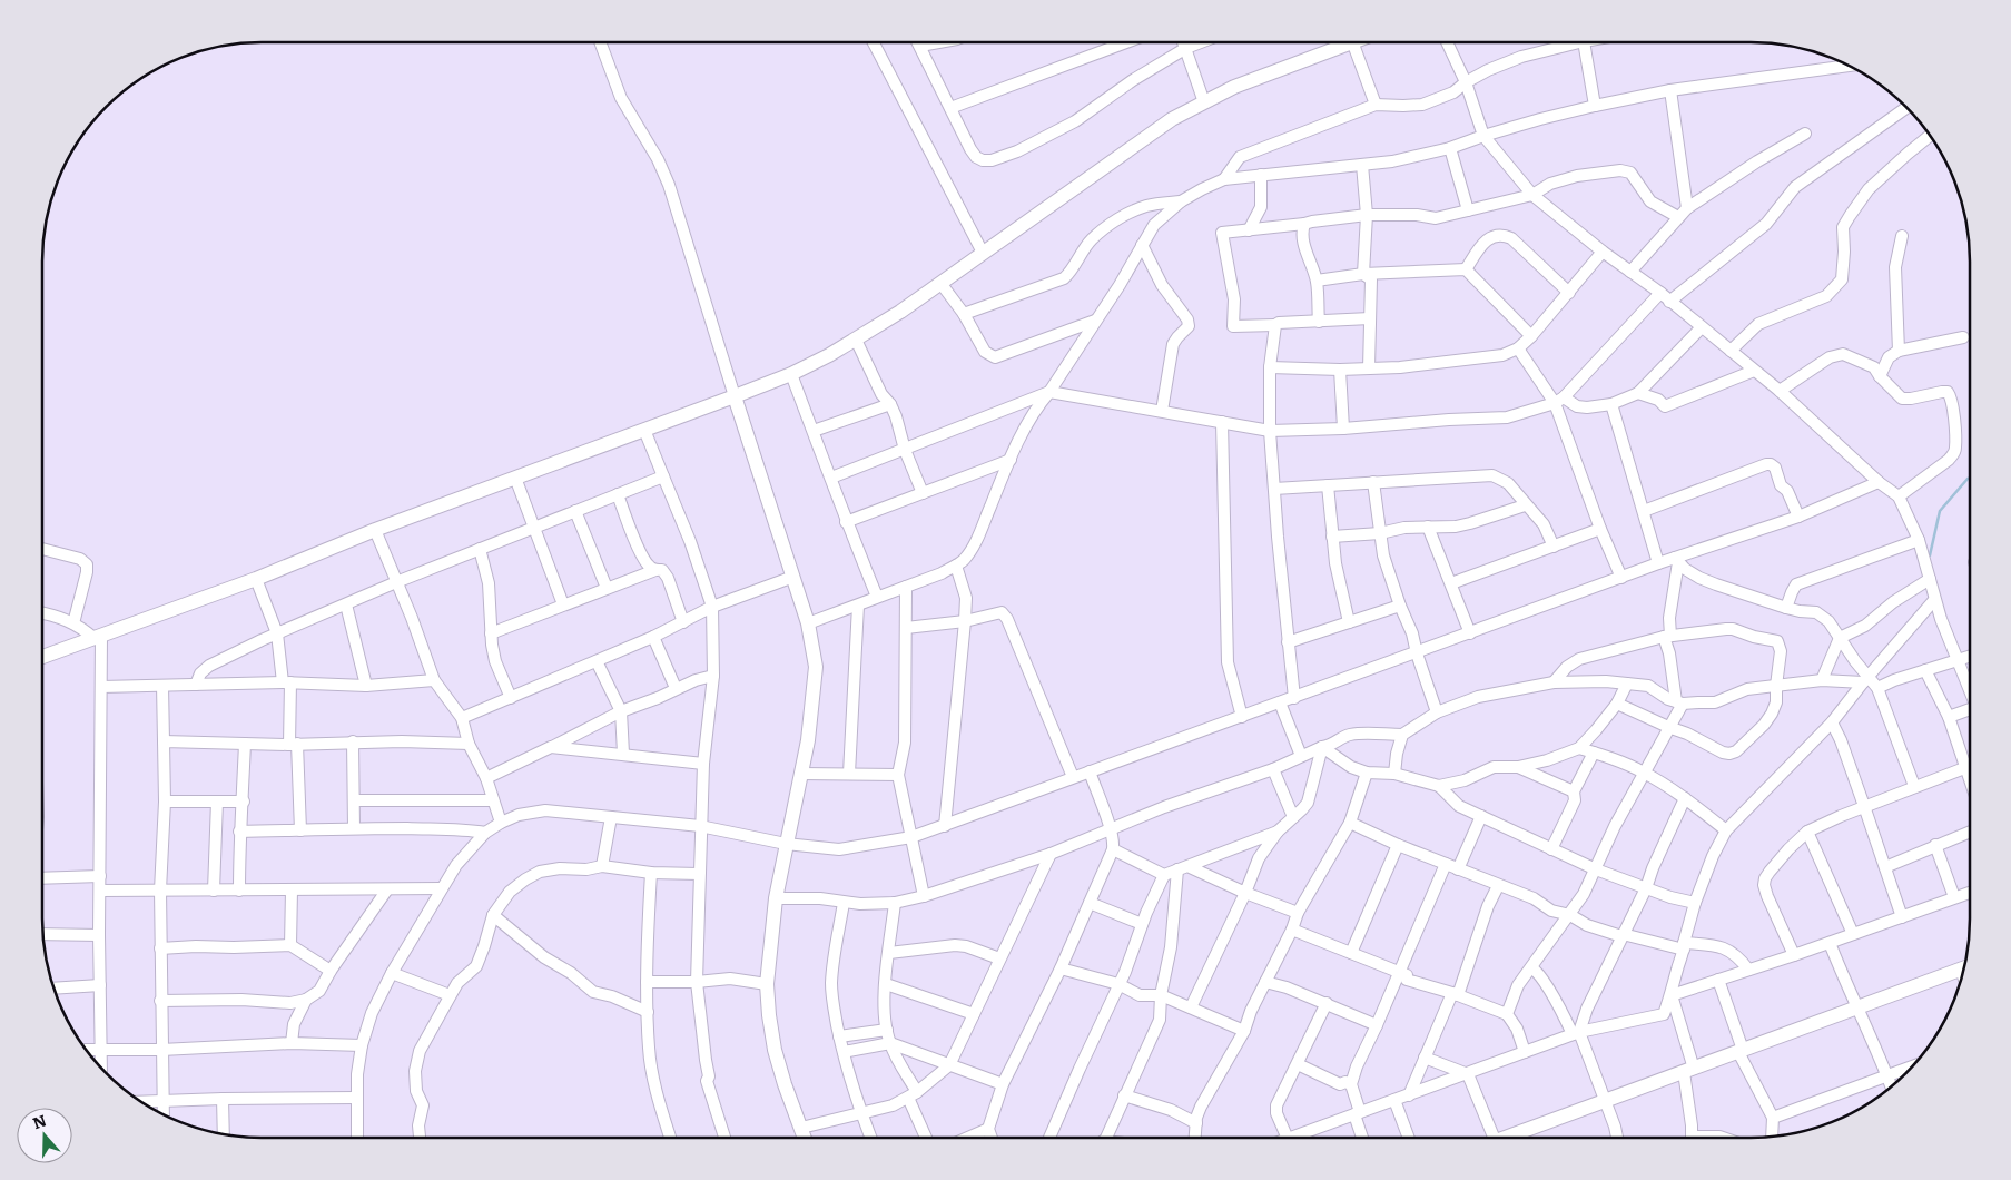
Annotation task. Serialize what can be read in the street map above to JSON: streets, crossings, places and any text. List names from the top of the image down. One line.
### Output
{"north":"top"}
